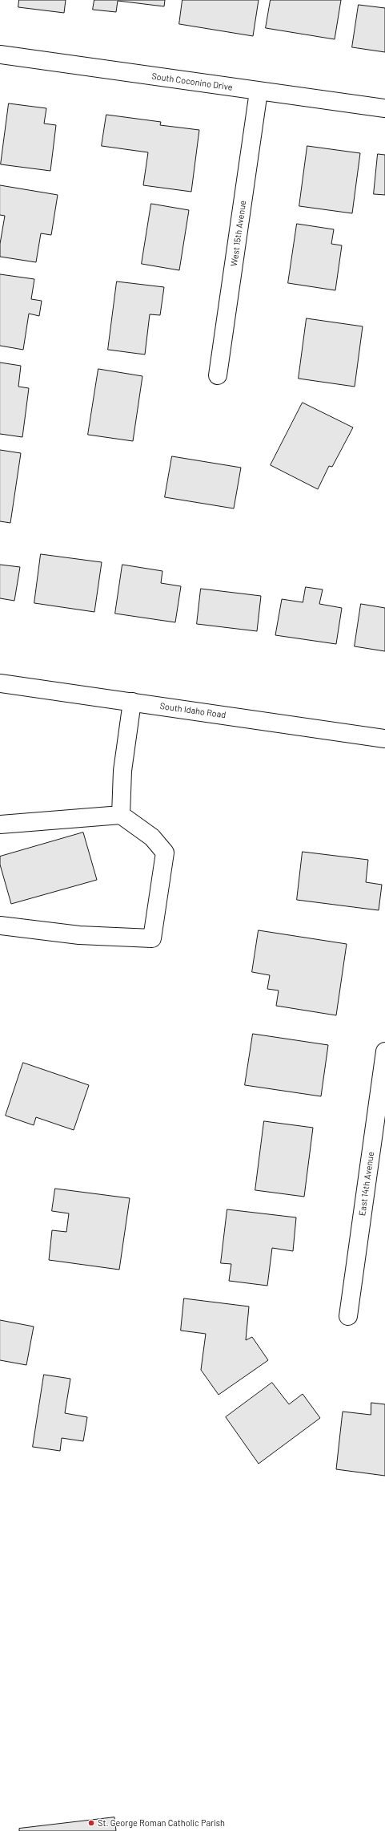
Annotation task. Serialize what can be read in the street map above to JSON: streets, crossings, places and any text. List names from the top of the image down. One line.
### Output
{"streets":{"street":["South Coconino Drive","West 15th Avenue","South Idaho Road","East 14th Avenue"]},"crossings":[["South Coconino Drive","West 15th Avenue"]],"places":["St. George Roman Catholic Parish"]}
